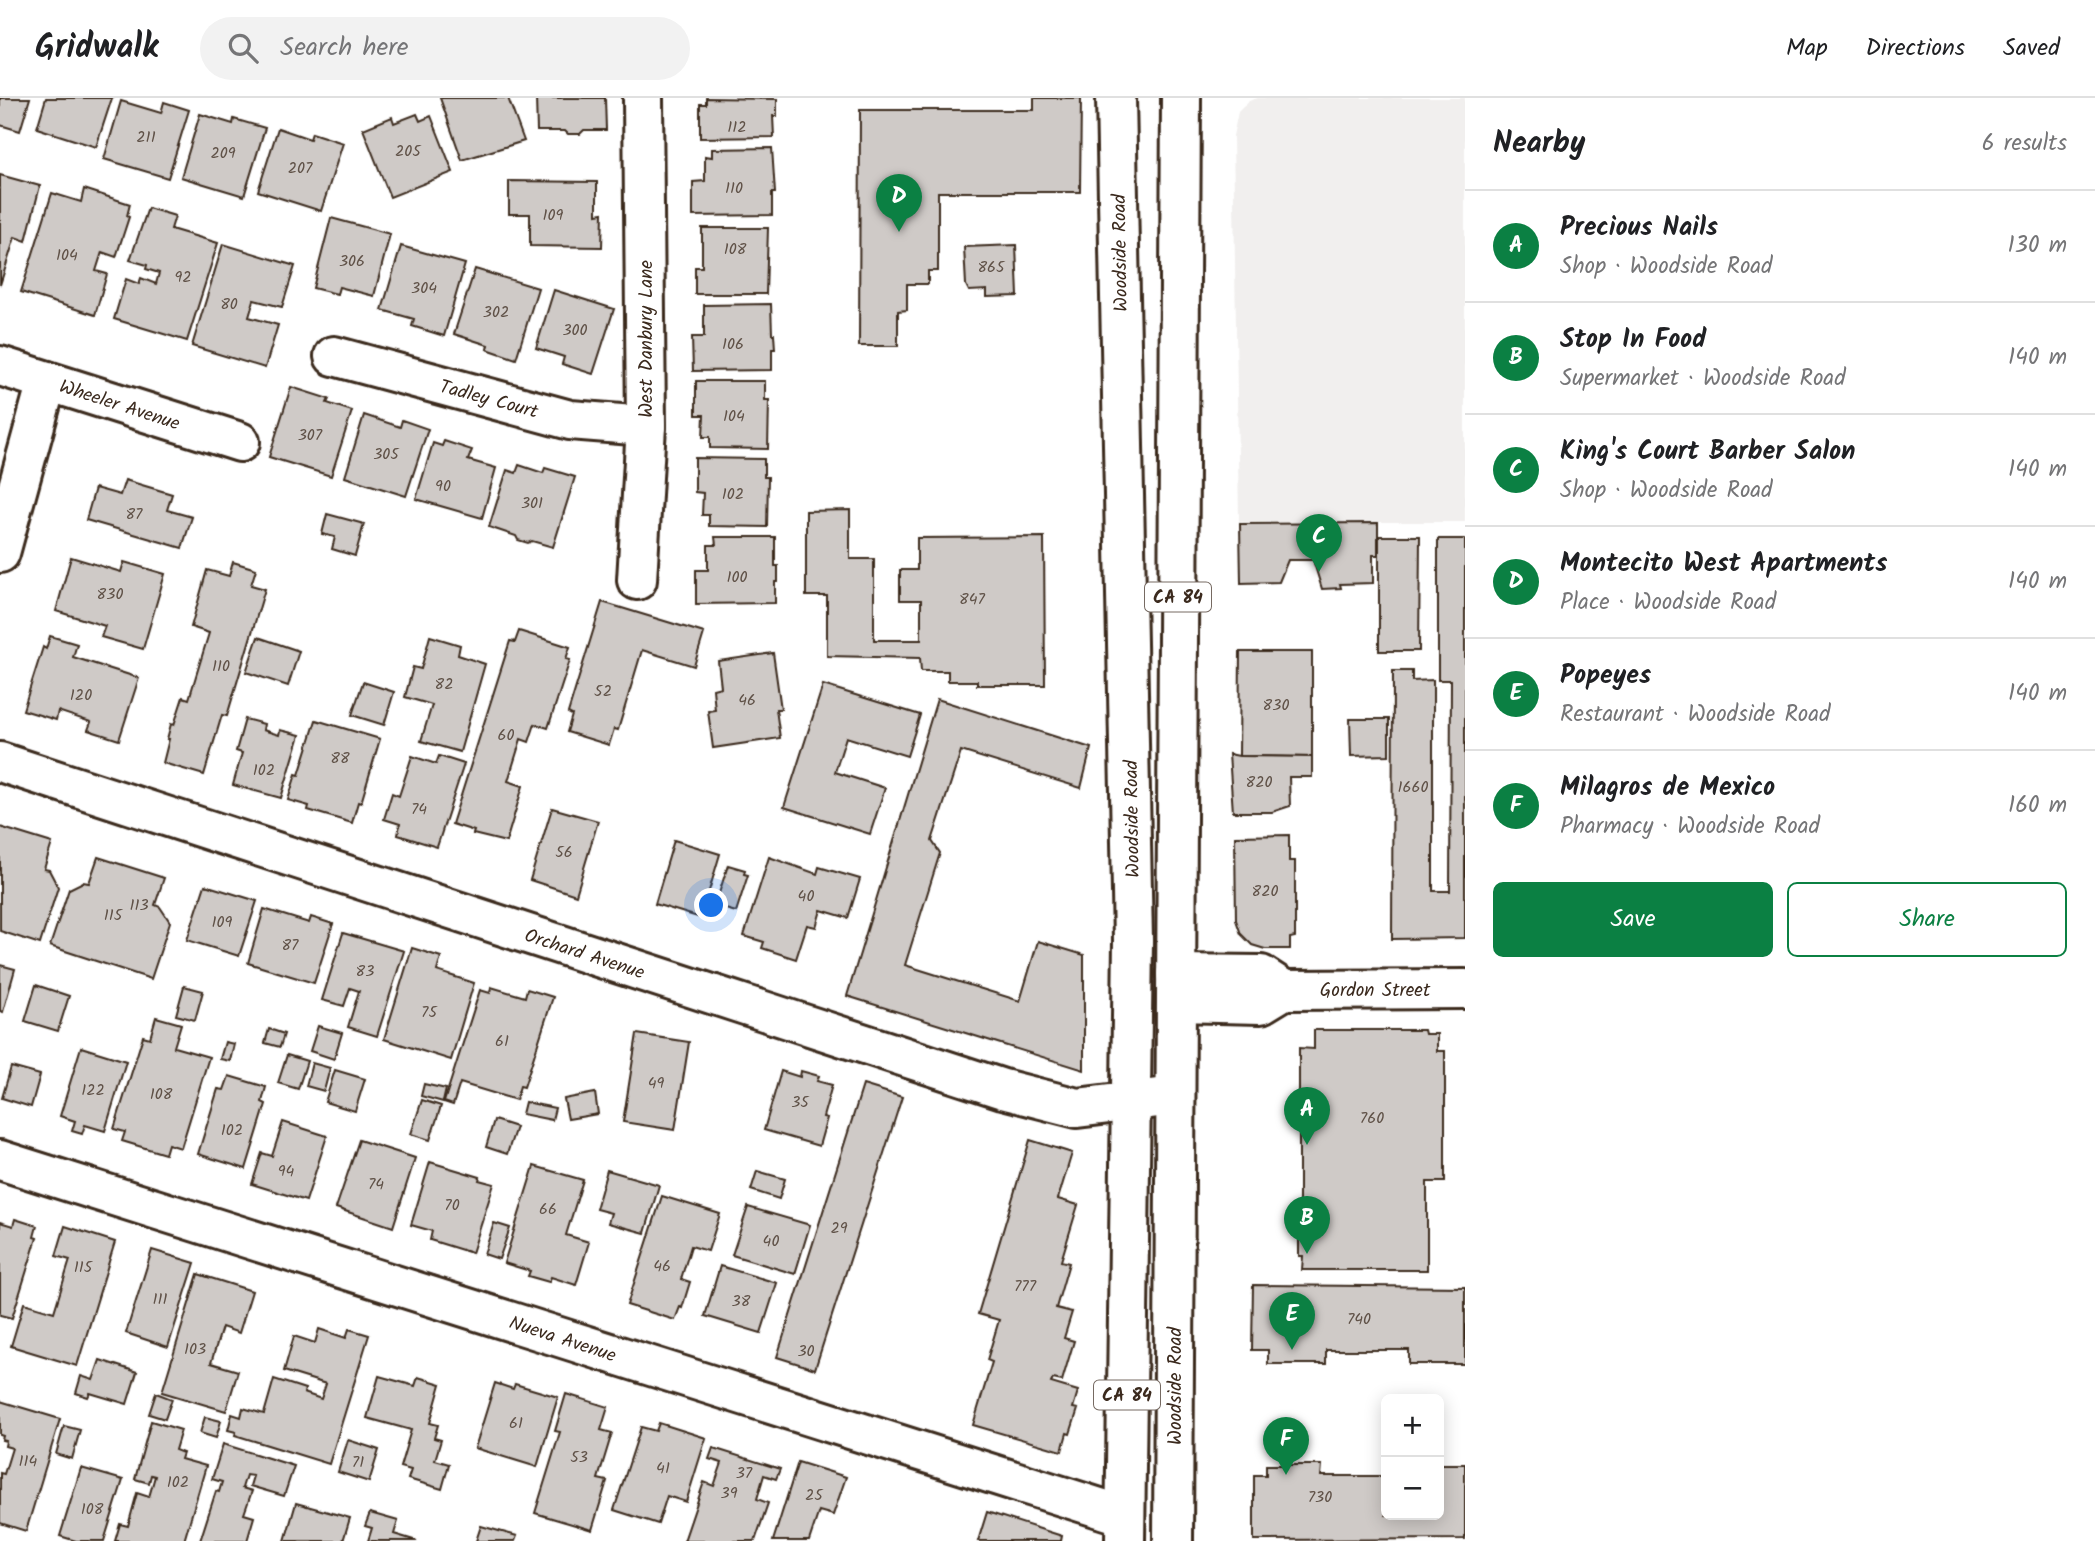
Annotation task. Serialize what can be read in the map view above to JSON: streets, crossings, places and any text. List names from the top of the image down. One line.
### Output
{"streets":{"street":["Woodside Road","West Danbury Lane","Tadley Court","Wheeler Avenue","CA 84","Orchard Avenue","Gordon Street","Nueva Avenue"]},"crossings":[["Woodside Road","Orchard Avenue"],["Woodside Road","Gordon Street"],["Woodside Road","Nueva Avenue"],["West Danbury Lane","Tadley Court"]],"house_numbers":["112","211","205","209","207","110","109","108","104","306","865","92","304","80","302","300","106","104","307","305","90","102","301","87","100","830","847","110","82","52","120","46","830","60","88","102","820","1660","74","56","820","40","113","115","109","87","83","75","61","49","122","108","35","760","102","94","74","70","66","29","40","46","115","777","111","38","740","103","30","61","53","114","71","41","37","102","39","25","730","108"],"page":{"header":"Gridwalk","search":"Search here","nav":["Map","Directions","Saved"],"heading":["Nearby","6 results"],"pins":["D","C","A","B","E","F"],"list":[{"mark":"A","name":"Precious Nails","note":"Shop · Woodside Road","value":"130 m"},{"mark":"B","name":"Stop In Food","note":"Supermarket · Woodside Road","value":"140 m"},{"mark":"C","name":"King's Court Barber Salon","note":"Shop · Woodside Road","value":"140 m"},{"mark":"D","name":"Montecito West Apartments","note":"Place · Woodside Road","value":"140 m"},{"mark":"E","name":"Popeyes","note":"Restaurant · Woodside Road","value":"140 m"},{"mark":"F","name":"Milagros de Mexico","note":"Pharmacy · Woodside Road","value":"160 m"}],"buttons":["Save","Share"],"map_buttons":["+","−"]}}
